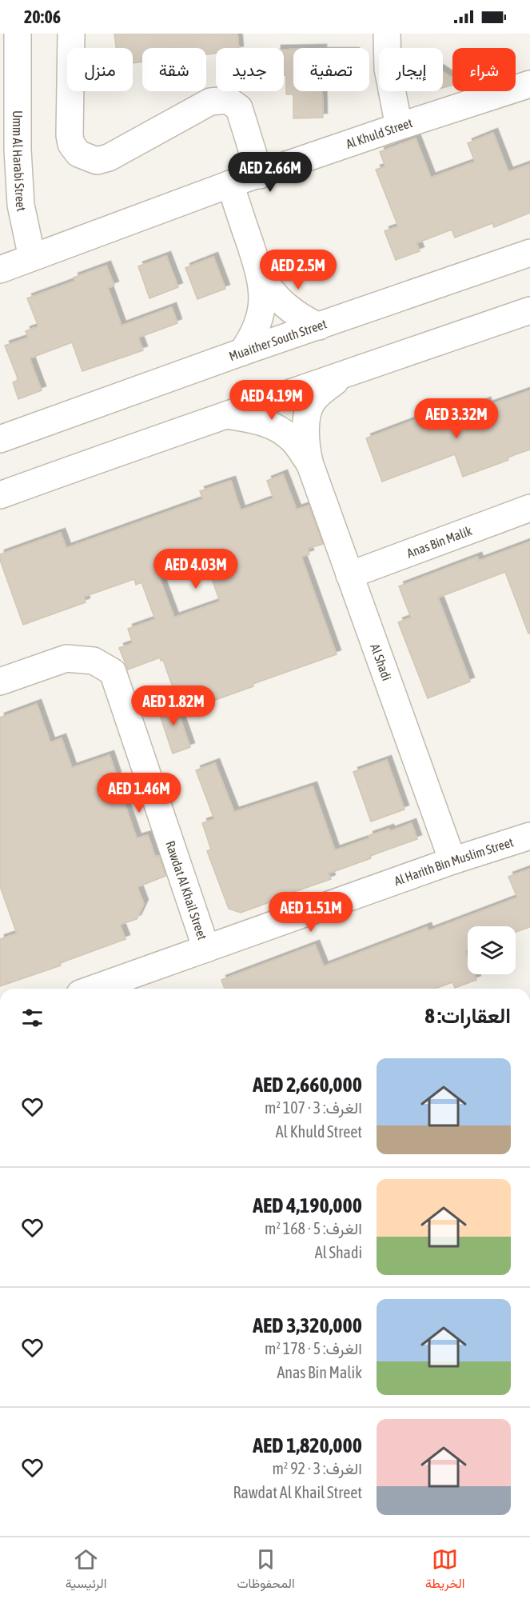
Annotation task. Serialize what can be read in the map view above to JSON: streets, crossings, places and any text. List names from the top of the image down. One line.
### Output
{"streets":{"street":["Al Khuld Street","Umm Al Harabi Street","Muaither South Street","Anas Bin Malik","Al Shadi","Al Harith Bin Muslim Street","Rawdat Al Khail Street"]},"crossings":[["Al Khuld Street","Umm Al Harabi Street"],["Anas Bin Malik","Al Shadi"],["Al Shadi","Al Harith Bin Muslim Street"],["Al Harith Bin Muslim Street","Rawdat Al Khail Street"]],"page":{"status":"20:06","chip":["شراء","إيجار","تصفية","جديد","شقة","منزل"],"price":["AED 2.66M","AED 2.5M","AED 4.19M","AED 3.32M","AED 4.03M","AED 1.82M","AED 1.46M","AED 1.51M"],"heading":"العقارات: 8","list":[{"name":"AED 2,660,000","note":"الغرف: 3 · 107 m² · Al Khuld Street"},{"name":"AED 4,190,000","note":"الغرف: 5 · 168 m² · Al Shadi"},{"name":"AED 3,320,000","note":"الغرف: 5 · 178 m² · Anas Bin Malik"},{"name":"AED 1,820,000","note":"الغرف: 3 · 92 m² · Rawdat Al Khail Street"}],"tabs":["الخريطة","المحفوظات","الرئيسية"]}}
